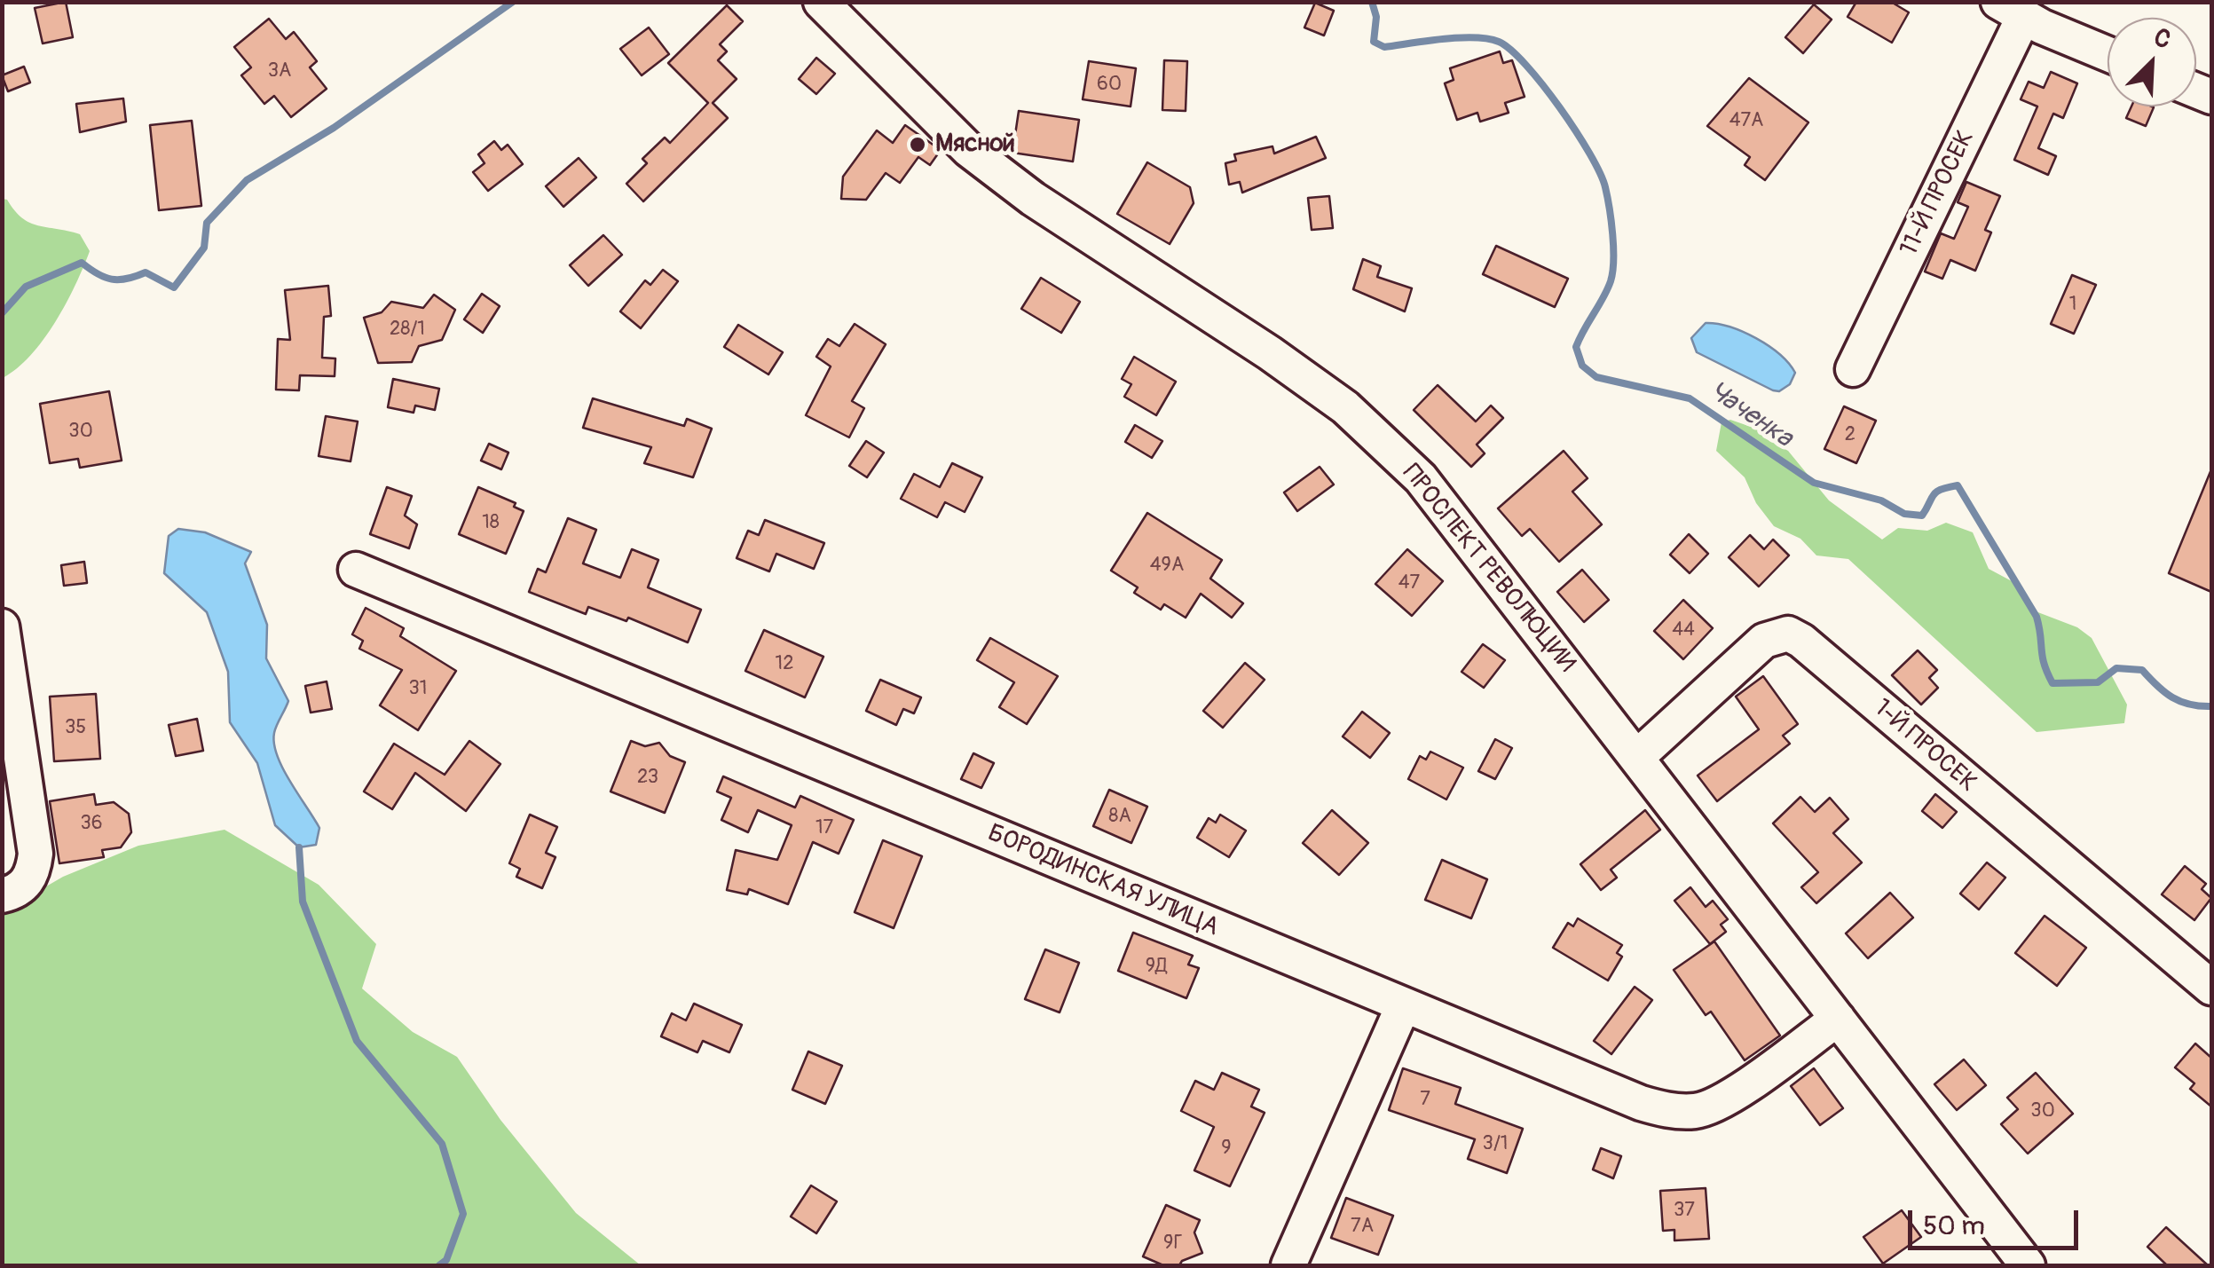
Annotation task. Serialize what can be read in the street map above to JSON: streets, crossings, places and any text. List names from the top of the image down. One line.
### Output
{"streets":{"street":["11-Й ПРОСЕК","ПРОСПЕКТ РЕВОЛЮЦИИ","1-Й ПРОСЕК","БОРОДИНСКАЯ УЛИЦА"]},"crossings":[["ПРОСПЕКТ РЕВОЛЮЦИИ","1-Й ПРОСЕК"],["ПРОСПЕКТ РЕВОЛЮЦИИ","БОРОДИНСКАЯ УЛИЦА"]],"water":["Чаченка"],"places":["Мясной"],"house_numbers":["3А","60","47А","1","28/1","30","2","18","49А","47","44","12","31","35","23","8А","36","17","9Д","7","30","3/1","9","37","7А","9Г"],"scale_bar":"50 m","north":"top right"}
